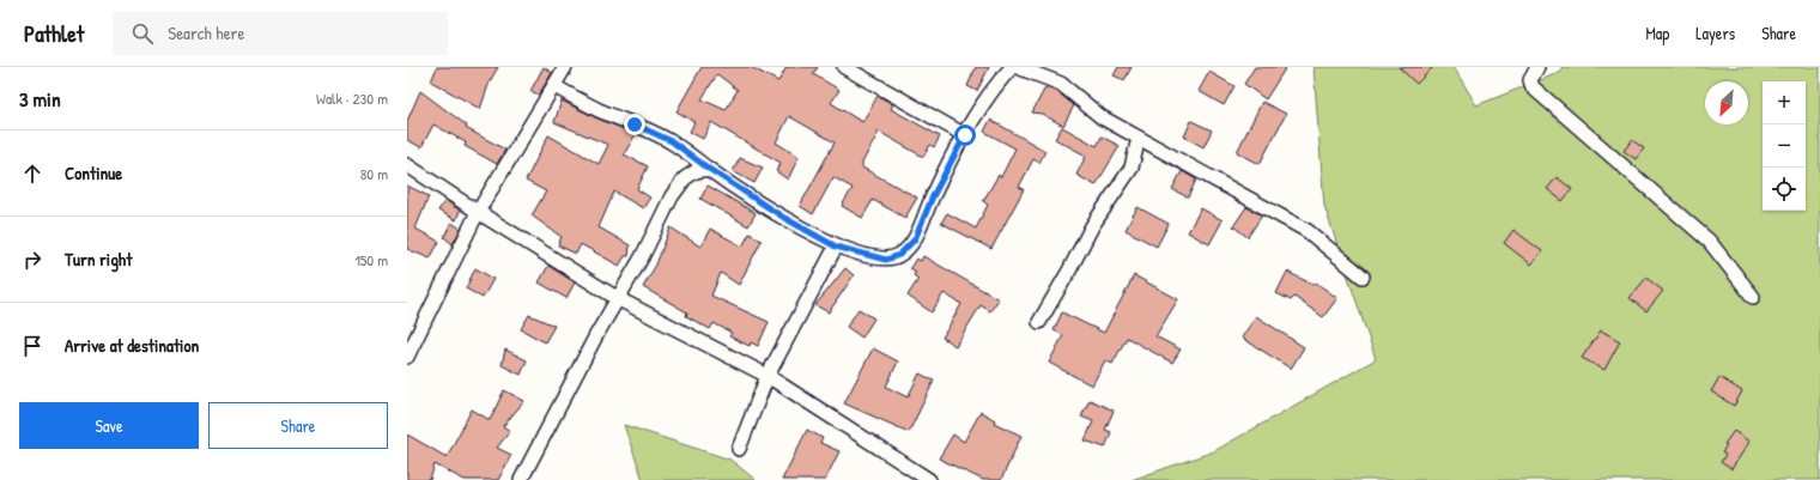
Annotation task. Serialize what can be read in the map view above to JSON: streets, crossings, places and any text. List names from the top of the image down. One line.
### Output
{"north":"bottom left","page":{"header":"Pathlet","search":"Search here","nav":["Map","Layers","Share"],"heading":["3 min","Walk · 230 m"],"map_buttons":["+","−"],"list":[["Continue","80 m"],["Turn right","150 m"],"Arrive at destination"],"buttons":["Save","Share"]}}
